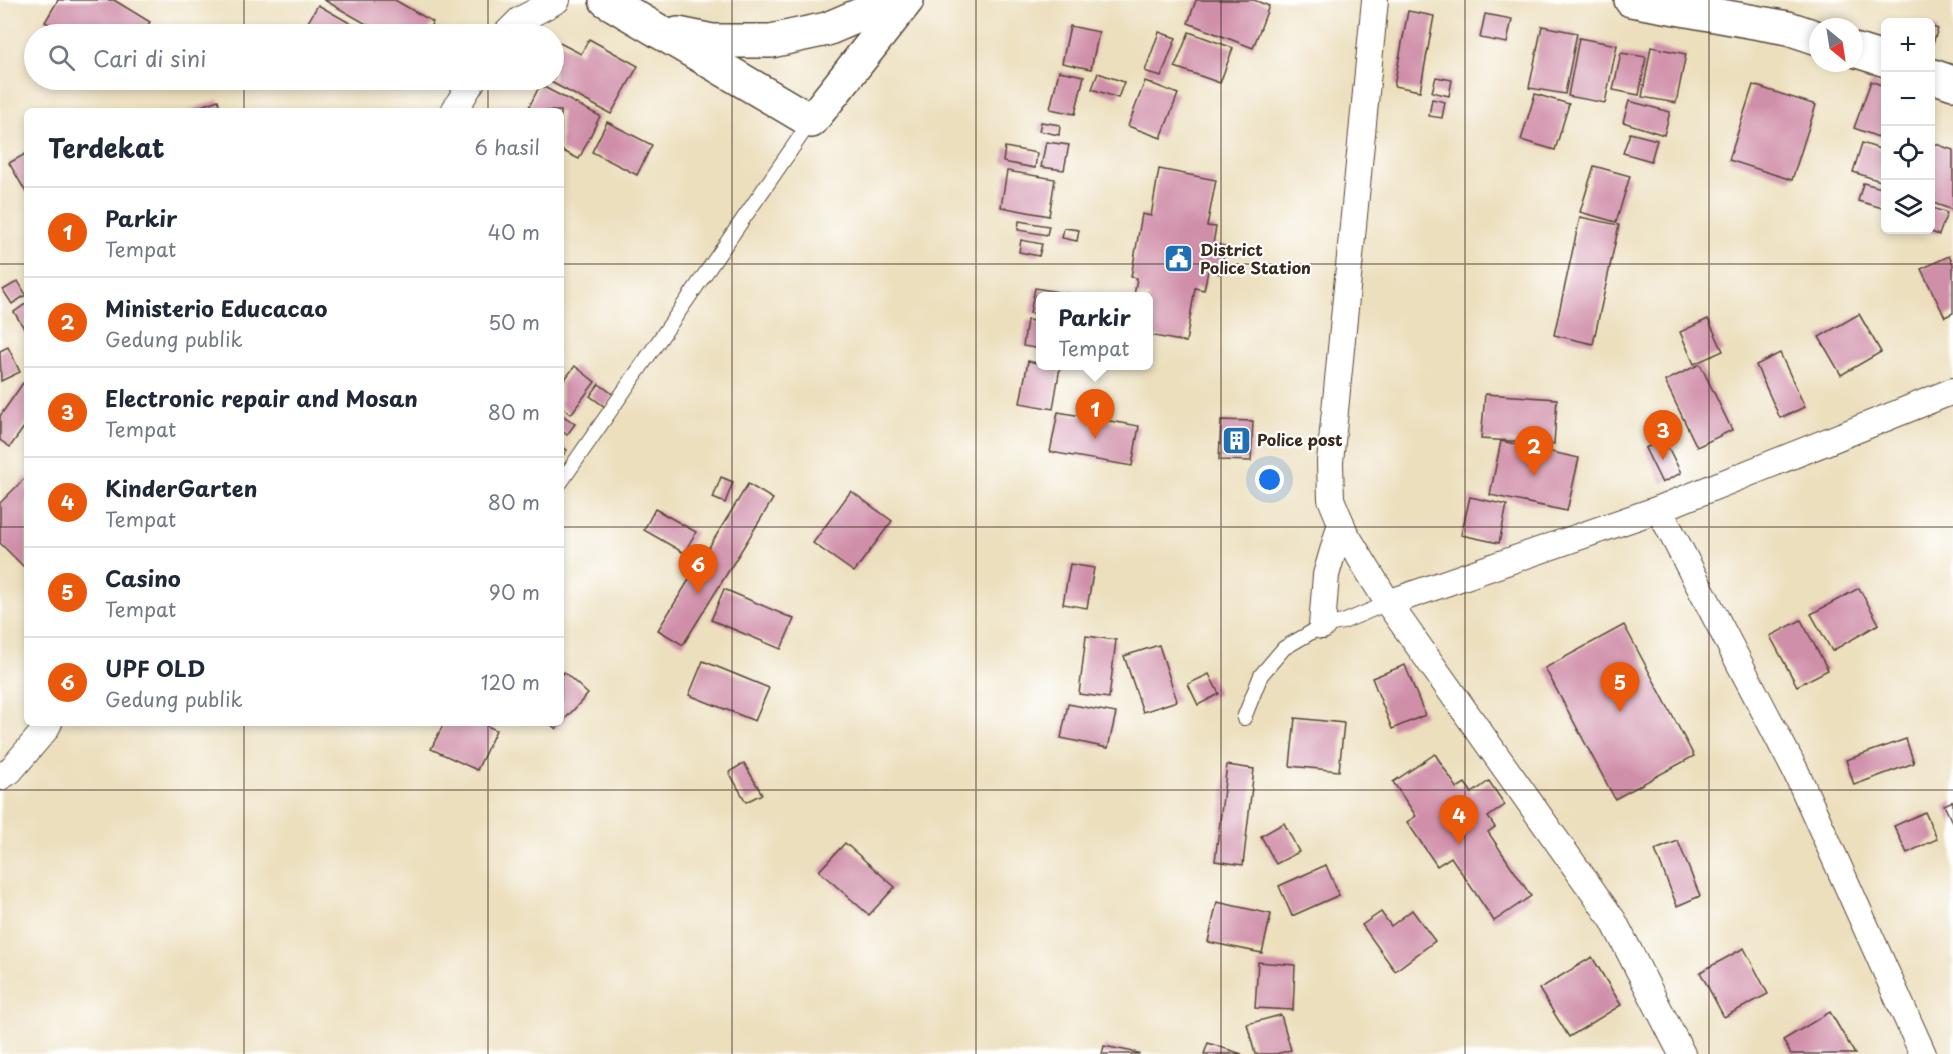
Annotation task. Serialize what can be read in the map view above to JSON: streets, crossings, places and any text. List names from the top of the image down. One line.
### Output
{"places":{"public building":["District Police Station"],"building":["Police post"]},"north":"bottom right","page":{"map_buttons":["+","−"],"search":"Cari di sini","heading":["Terdekat","6 hasil"],"list":[{"mark":"1","name":"Parkir","note":"Tempat","value":"40 m"},{"mark":"2","name":"Ministerio Educacao","note":"Gedung publik","value":"50 m"},{"mark":"3","name":"Electronic repair and Mosan","note":"Tempat","value":"80 m"},{"mark":"4","name":"KinderGarten","note":"Tempat","value":"80 m"},{"mark":"5","name":"Casino","note":"Tempat","value":"90 m"},{"mark":"6","name":"UPF OLD","note":"Gedung publik","value":"120 m"}],"popup":["Parkir","Tempat"],"pins":["1","3","2","6","5","4"]}}
